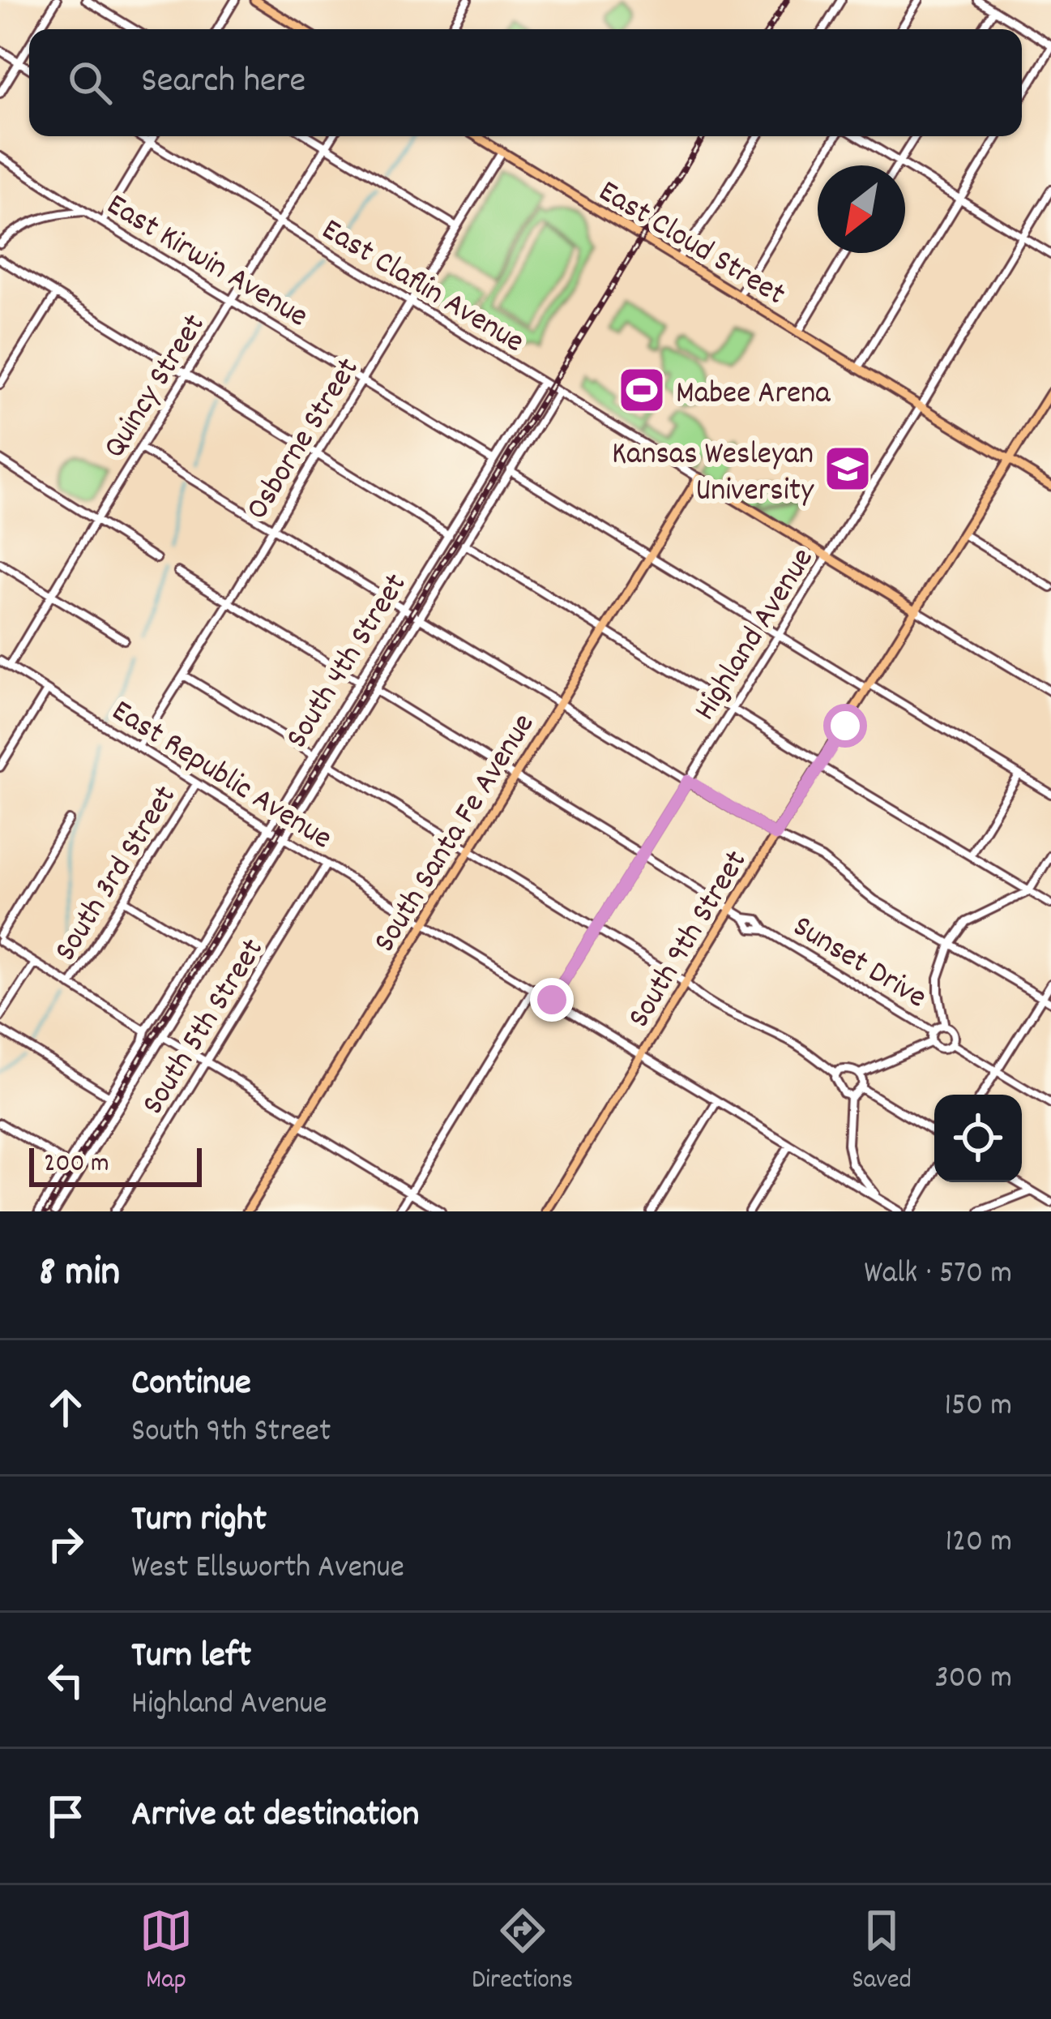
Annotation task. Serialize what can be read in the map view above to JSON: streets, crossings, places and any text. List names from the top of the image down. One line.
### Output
{"streets":{"main road":["East Cloud Street","South Santa Fe Avenue","South 9th Street"],"street":["East Kirwin Avenue","East Claflin Avenue","Quincy Street","Osborne Street","Highland Avenue","South 4th Street","East Republic Avenue","South 3rd Street","Sunset Drive","South 5th Street"]},"crossings":[["East Cloud Street","Osborne Street"],["East Cloud Street","Highland Avenue"],["East Cloud Street","South 9th Street"],["East Kirwin Avenue","Quincy Street"],["East Kirwin Avenue","Osborne Street"],["East Kirwin Avenue","South 4th Street"],["East Claflin Avenue","Quincy Street"],["East Claflin Avenue","Osborne Street"],["East Claflin Avenue","South 4th Street"],["East Claflin Avenue","South Santa Fe Avenue"],["Quincy Street","East Republic Avenue"],["Osborne Street","East Republic Avenue"],["Highland Avenue","East Republic Avenue"],["Highland Avenue","Sunset Drive"],["South 4th Street","East Republic Avenue"],["South 4th Street","Sunset Drive"],["East Republic Avenue","South Santa Fe Avenue"],["East Republic Avenue","South 3rd Street"],["East Republic Avenue","South 9th Street"],["East Republic Avenue","South 5th Street"],["South Santa Fe Avenue","Sunset Drive"],["South 9th Street","Sunset Drive"]],"places":{"sports":["Mabee Arena"],"school or university":["Kansas Wesleyan University"]},"scale_bar":"200 m","north":"bottom left","page":{"search":"Search here","scale":"200 m","heading":["8 min","Walk · 570 m"],"list":[["Continue","South 9th Street","150 m"],["Turn right","West Ellsworth Avenue","120 m"],["Turn left","Highland Avenue","300 m"],"Arrive at destination"],"nav":["Map","Directions","Saved"]}}
